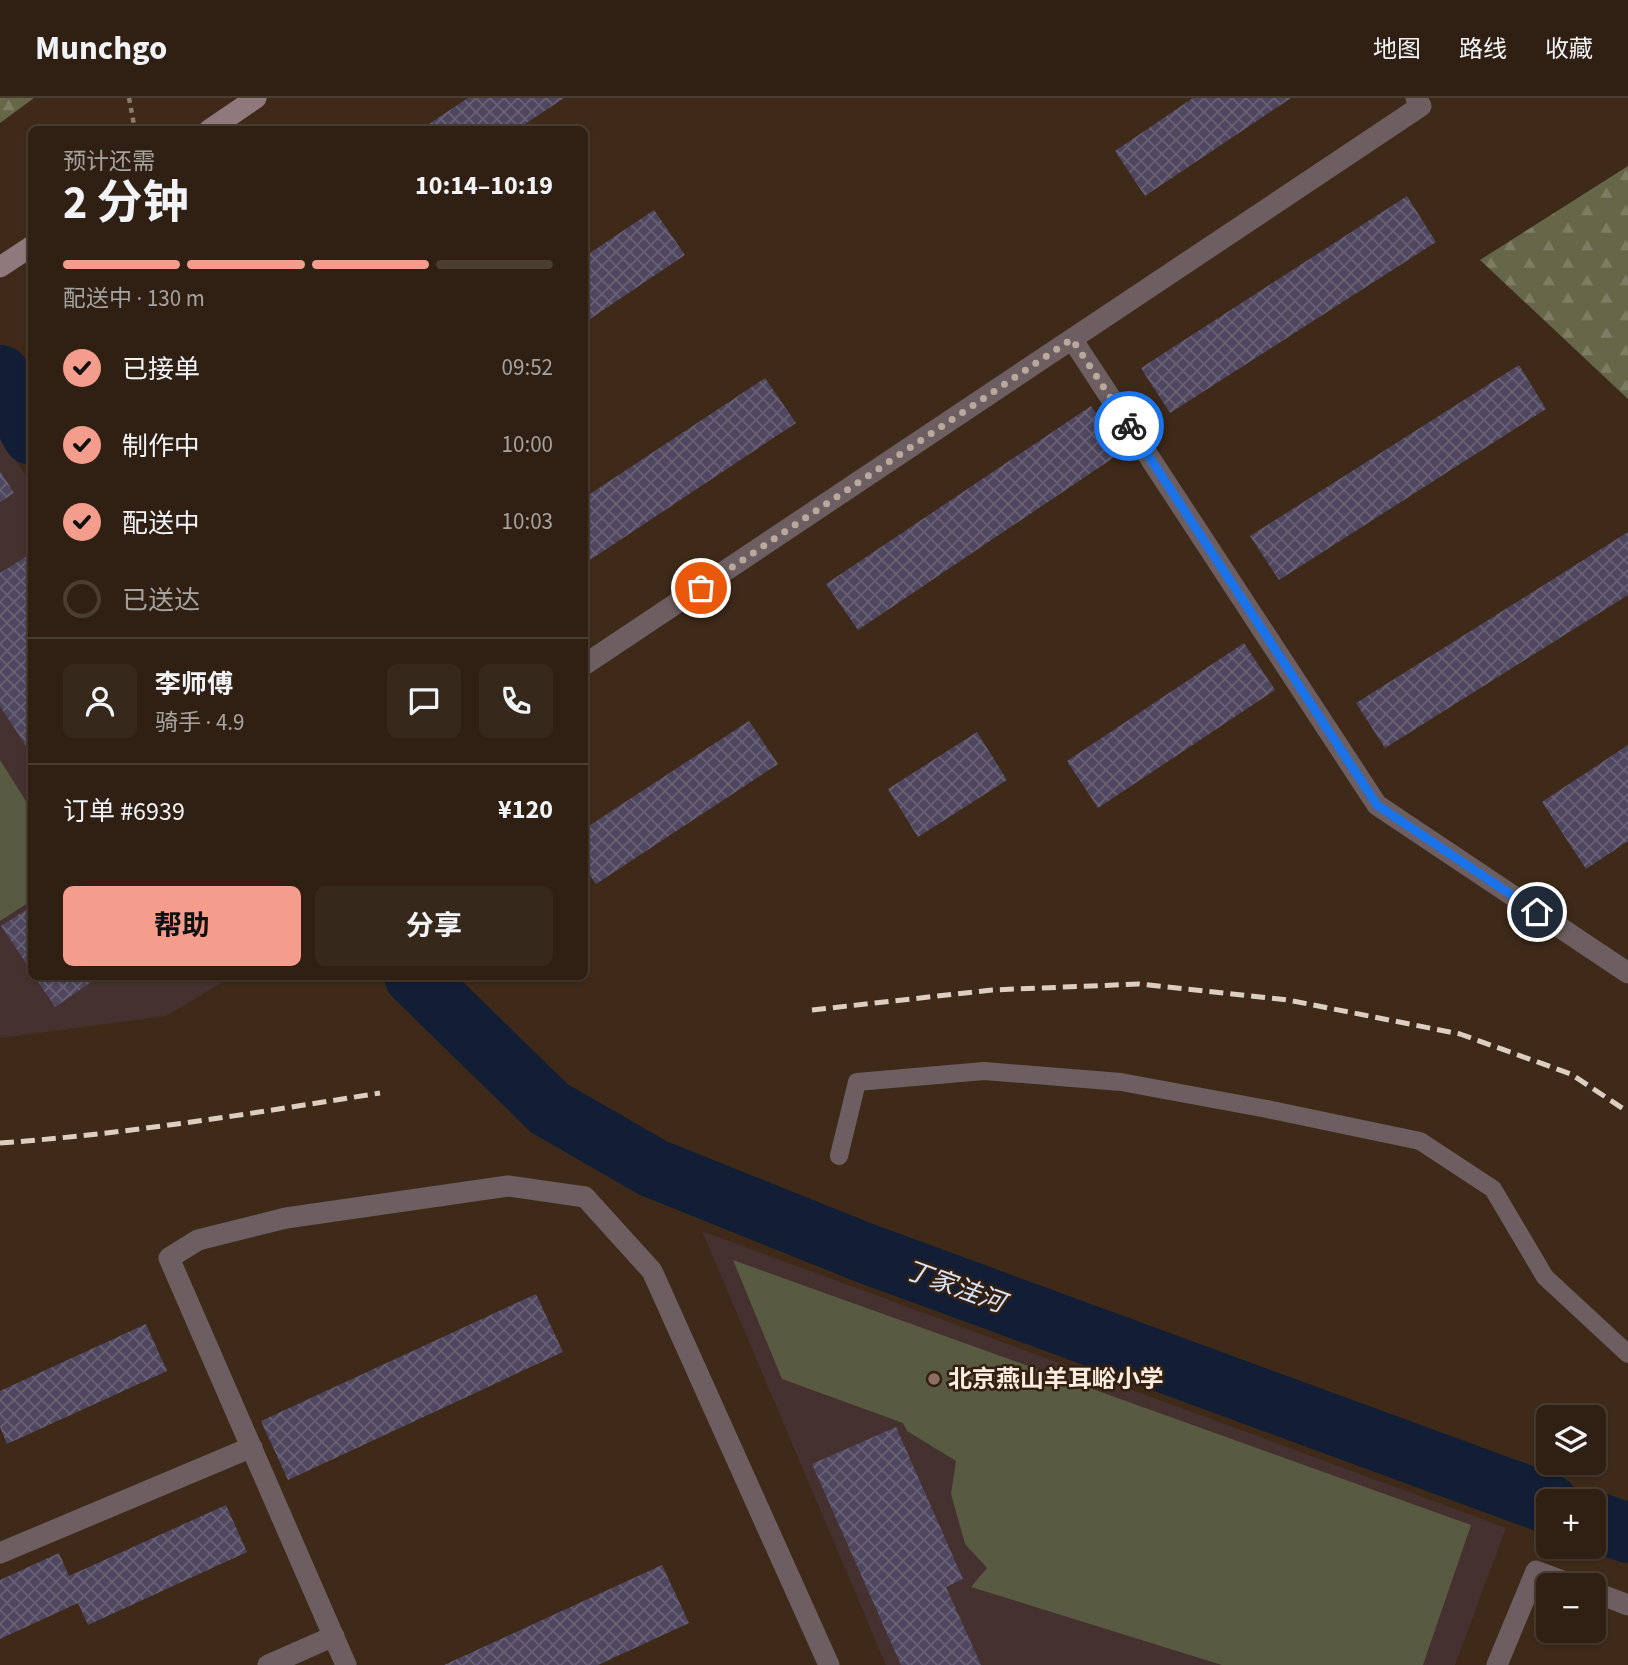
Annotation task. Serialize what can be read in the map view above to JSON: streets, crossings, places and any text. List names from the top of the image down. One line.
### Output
{"water":["丁家洼河"],"places":["北京燕山羊耳峪小学"],"page":{"header":"Munchgo","nav":["地图","路线","收藏"],"heading":["2 分钟","预计还需","10:14–10:19"],"panel":["李师傅","骑手 · 4.9","订单 #6939","¥120"],"bar":"配送中 · 130 m","list":[["已接单","09:52"],["制作中","10:00"],["配送中","10:03"],"已送达"],"buttons":["帮助","分享"],"map_buttons":["+","−"]}}
